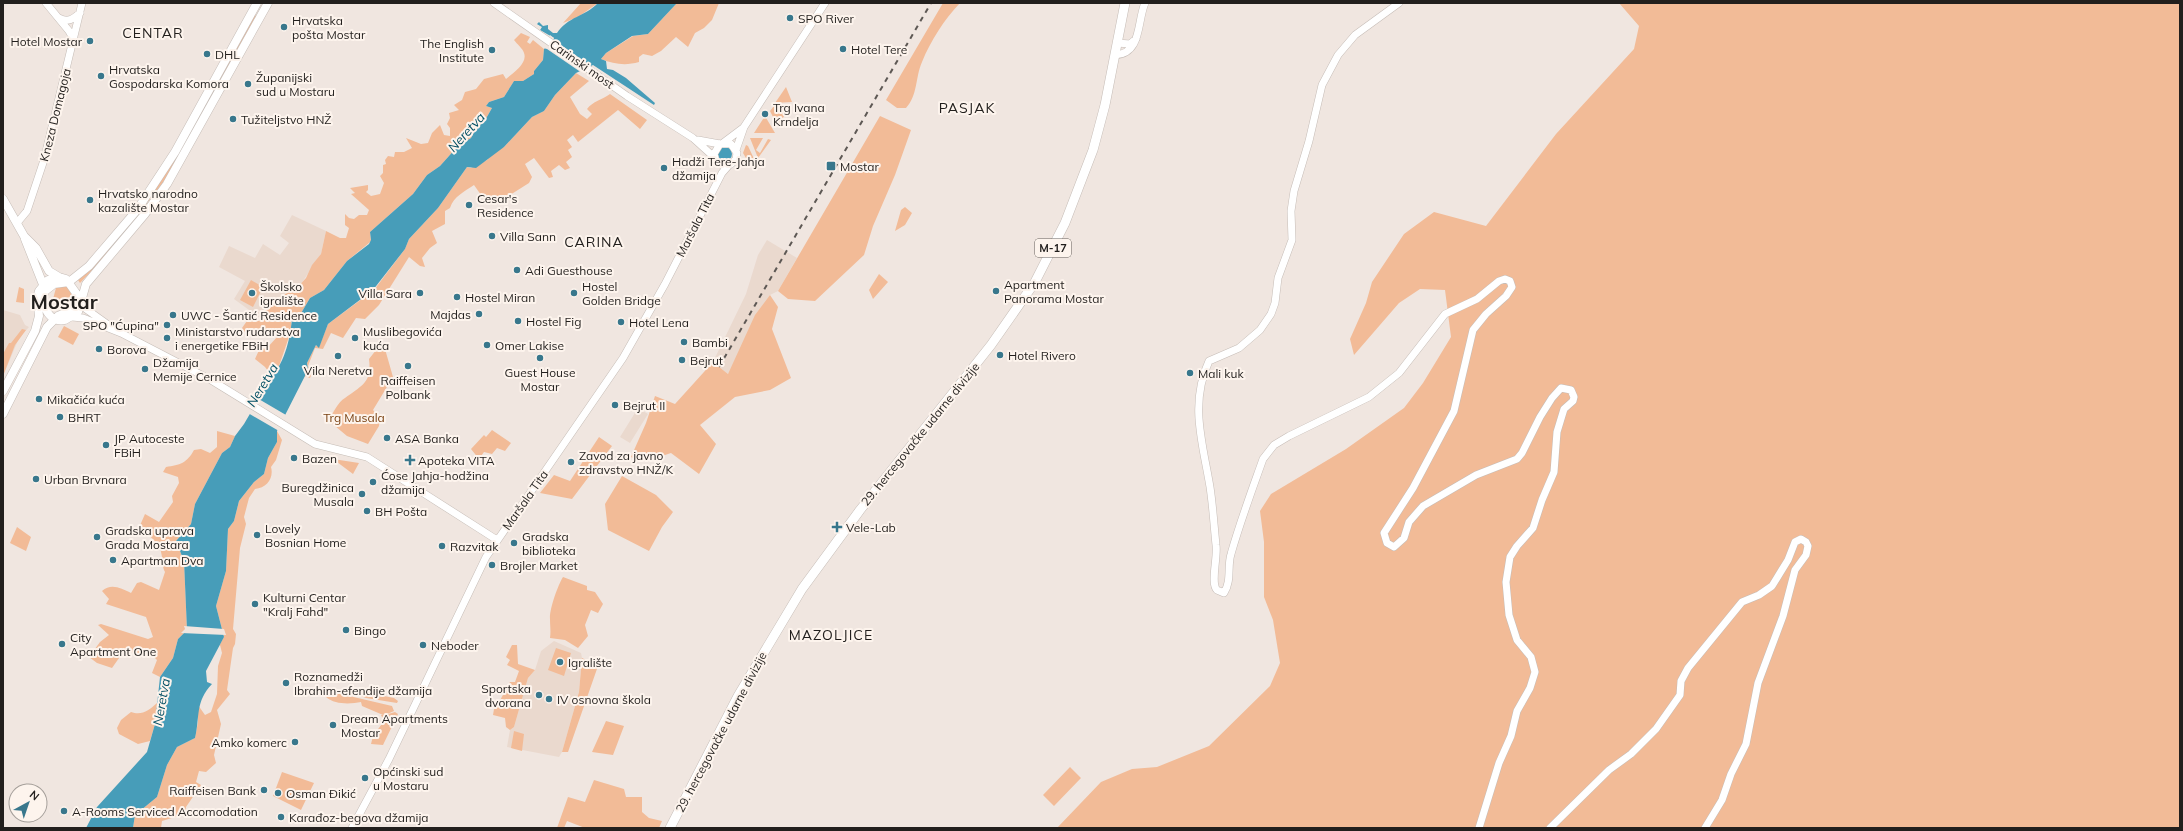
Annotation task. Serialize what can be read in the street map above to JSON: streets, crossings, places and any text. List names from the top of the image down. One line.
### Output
{"streets":{"main road":["M-17","29. hercegovačke udarne divizije"],"street":["Carinski most","Kneza Domagoja","Maršala Tita"]},"crossings":[["M-17","29. hercegovačke udarne divizije"]],"districts":["CENTAR","PASJAK","CARINA","Mostar","MAZOLJICE"],"water":["Neretva"],"parks":["Trg Musala"],"places":{"other":["SPO River","Hrvatska pošta Mostar","Hotel Mostar","Hotel Tere","The English Institute","DHL","Hrvatska Gospodarska Komora","Županijski sud u Mostaru","Trg Ivana Krndelja","Tužiteljstvo HNŽ","Hadži Tere-Jahja džamija","Hrvatsko narodno kazalište Mostar","Cesar's Residence","Villa Sann","Adi Guesthouse","Apartment Panorama Mostar","Školsko igralište","Villa Sara","Hostel Golden Bridge","Hostel Miran","Majdas","UWC - Šantić Residence","Hostel Fig","Hotel Lena","SPO \"Ćupina\"","Ministarstvo rudarstva i energetike FBiH","Muslibegovića kuća","Bambi","Omer Lakise","Borova","Hotel Rivero","Vila Neretva","Guest House Mostar","Bejrut","Raiffeisen Polbank","Džamija Memije Cernice","Mali kuk","Mikačića kuća","Bejrut II","BHRT","ASA Banka","JP Autoceste FBiH","Bazen","Zavod za javno zdravstvo HNŽ/K","Urban Brvnara","Ćose Jahja-hodžina džamija","Buregdžinica Musala","BH Pošta","Lovely Bosnian Home","Gradska uprava Grada Mostara","Gradska biblioteka","Razvitak","Apartman Dva","Brojler Market","Kulturni Centar \"Kralj Fahd\"","Bingo","City Apartment One","Neboder","Igralište","Roznamedži Ibrahim-efendije džamija","Sportska dvorana","IV osnovna škola","Dream Apartments Mostar","Amko komerc","Općinski sud u Mostaru","Raiffeisen Bank","Osman Đikić","A-Rooms Serviced Accomodation","Karađoz-begova džamija"],"transit":["Mostar"],"health":["Apoteka VITA","Vele-Lab"]},"north":"top right"}
